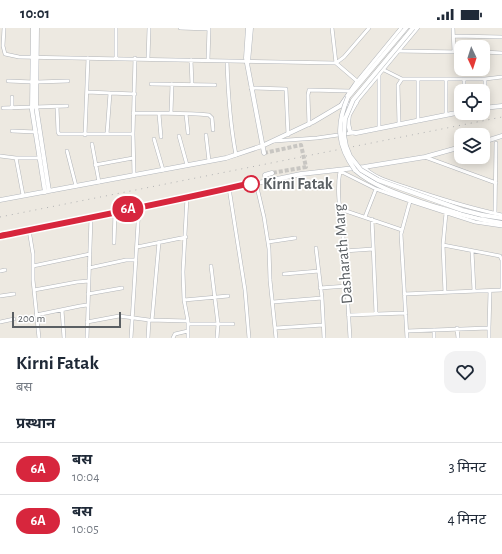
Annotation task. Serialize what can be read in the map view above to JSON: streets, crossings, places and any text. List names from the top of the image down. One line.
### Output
{"streets":{"street":["Dasharath Marg"]},"places":["Kirni Fatak"],"lines":["bus line 6A"],"scale_bar":"200 m","north":"bottom","page":{"status":"10:01","on_map":"6A","scale":"200 m","heading":[["Kirni Fatak","बस"],"प्रस्थान"],"list":[{"mark":"6A","name":"बस","note":"10:04","value":"3 मिनट"},{"mark":"6A","name":"बस","note":"10:05","value":"4 मिनट"}]}}
